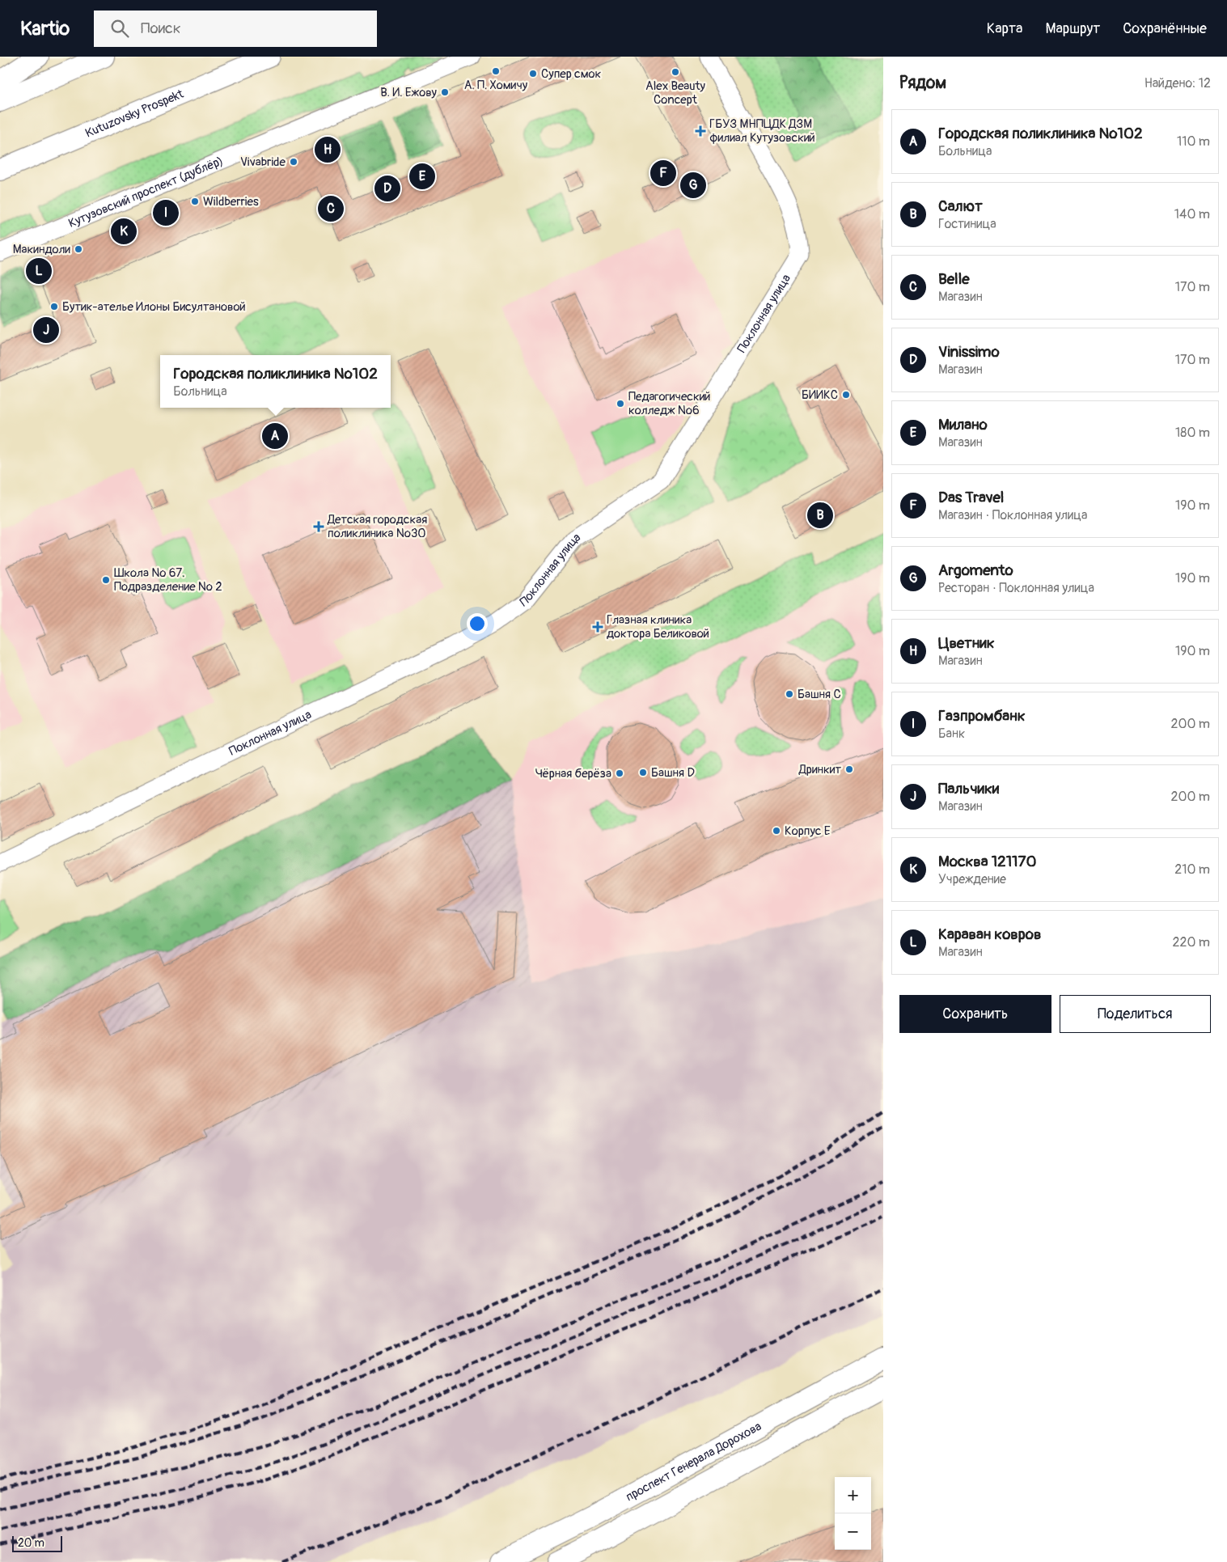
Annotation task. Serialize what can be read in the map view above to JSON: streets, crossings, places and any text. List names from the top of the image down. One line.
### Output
{"streets":{"main road":["Kutuzovsky Prospekt","проспект Генерала Дорохова"],"street":["Кутузовский проспект (дублёр)","Поклонная улица"]},"places":{"other":["А. П. Хомичу","Alex Beauty Concept","Супер смок","В. И. Ежову","Vivabride","Wildberries","Макиндоли","Бутик-ателье Илоны Бисултановой","БИИКС","Педагогический колледж №6","Школа № 67. Подразделение № 2","Башня C","Дринкит","Башня D","Чёрная берёза","Корпус E"],"health":["ГБУЗ МНПЦДК ДЗМ филиал Кутузовский","Детская городская поликлиника №30","Глазная клиника доктора Беликовой"]},"scale_bar":"20 m","page":{"header":"Kartio","search":"Поиск","nav":["Карта","Маршрут","Сохранённые"],"heading":["Рядом","Найдено: 12"],"list":[{"mark":"A","name":"Городская поликлиника №102","note":"Больница","value":"110 m"},{"mark":"B","name":"Салют","note":"Гостиница","value":"140 m"},{"mark":"C","name":"Belle","note":"Магазин","value":"170 m"},{"mark":"D","name":"Vinissimo","note":"Магазин","value":"170 m"},{"mark":"E","name":"Милано","note":"Магазин","value":"180 m"},{"mark":"F","name":"Das Travel","note":"Магазин · Поклонная улица","value":"190 m"},{"mark":"G","name":"Argomento","note":"Ресторан · Поклонная улица","value":"190 m"},{"mark":"H","name":"Цветник","note":"Магазин","value":"190 m"},{"mark":"I","name":"Газпромбанк","note":"Банк","value":"200 m"},{"mark":"J","name":"Пальчики","note":"Магазин","value":"200 m"},{"mark":"K","name":"Москва 121170","note":"Учреждение","value":"210 m"},{"mark":"L","name":"Караван ковров","note":"Магазин","value":"220 m"}],"pins":["H","F","E","G","D","C","I","K","L","J","A","B"],"popup":["Городская поликлиника №102","Больница"],"buttons":["Сохранить","Поделиться"],"map_buttons":["+","−"],"scale":"20 m"}}
